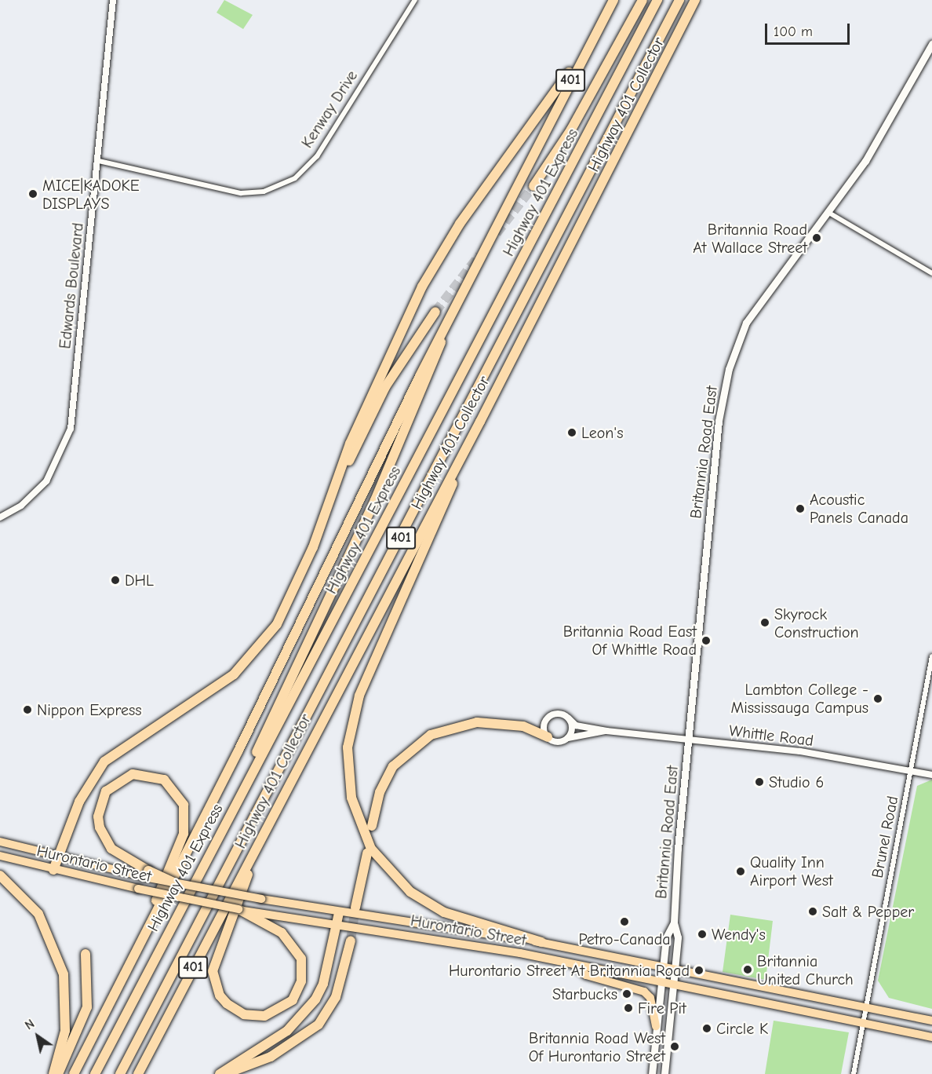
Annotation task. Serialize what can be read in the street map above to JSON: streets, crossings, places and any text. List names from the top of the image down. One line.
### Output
{"streets":{"highway":["401","Highway 401 Collector","Highway 401 Express"],"main road":["Britannia Road East","Hurontario Street"],"street":["Kenway Drive","Edwards Boulevard","Whittle Road","Brunel Road"]},"crossings":[["Kenway Drive","Edwards Boulevard"],["Britannia Road East","Whittle Road"],["Britannia Road East","Hurontario Street"],["Whittle Road","Brunel Road"],["Brunel Road","Hurontario Street"]],"places":["MICE|KADOKE DISPLAYS","Britannia Road At Wallace Street","Leon's","Acoustic Panels Canada","DHL","Skyrock Construction","Britannia Road East Of Whittle Road","Lambton College - Mississauga Campus","Nippon Express","Studio 6","Quality Inn Airport West","Salt & Pepper","Petro-Canada","Wendy's","Britannia United Church","Hurontario Street At Britannia Road","Starbucks","Fire Pit","Circle K","Britannia Road West Of Hurontario Street"],"scale_bar":"100 m","north":"top left"}
